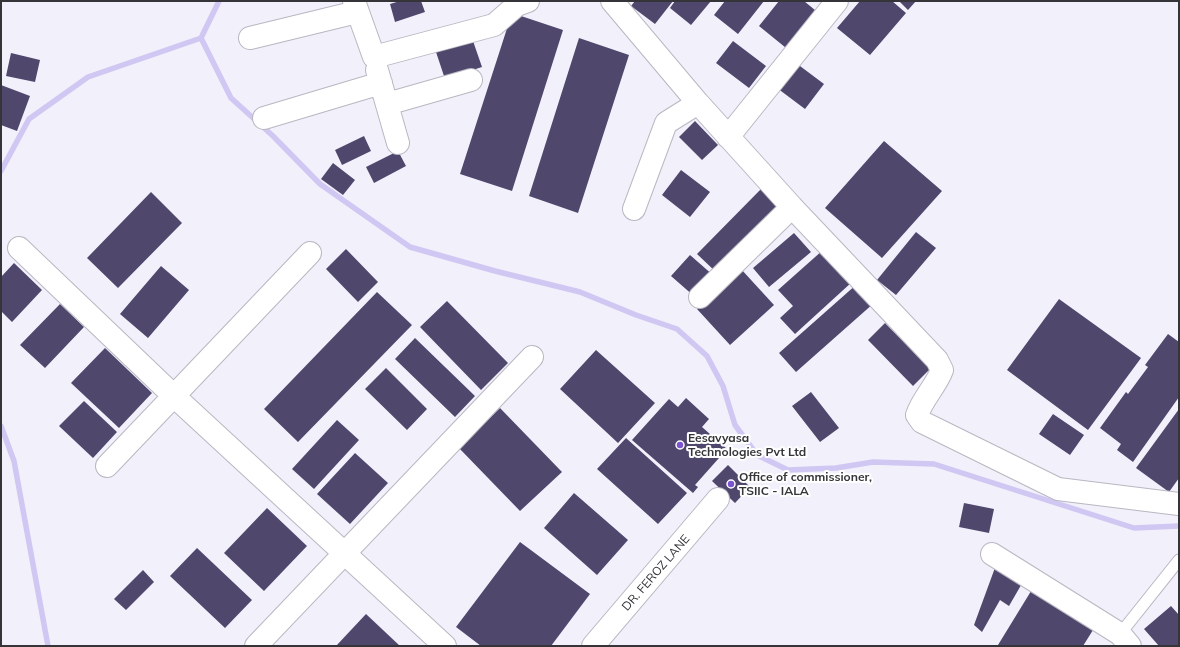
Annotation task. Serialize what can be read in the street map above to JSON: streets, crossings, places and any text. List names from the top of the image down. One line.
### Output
{"streets":{"street":["DR. FEROZ LANE"]},"places":["Eesavyasa Technologies Pvt Ltd","Office of commissioner, TSIIC - IALA"]}
